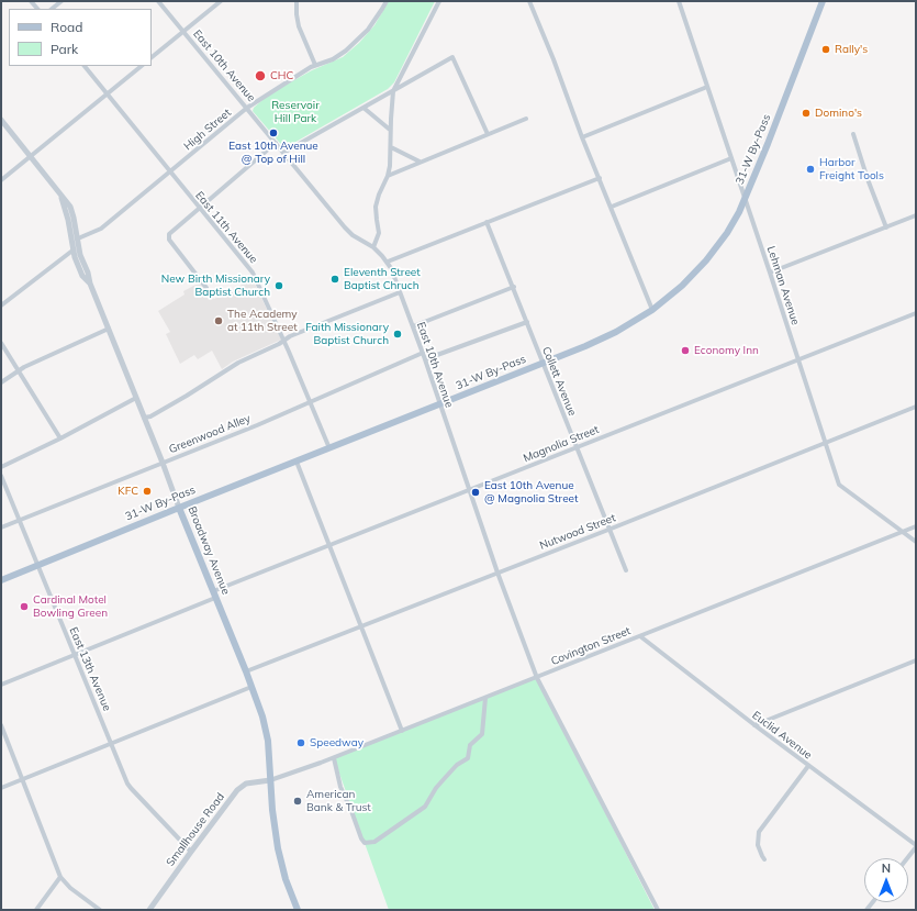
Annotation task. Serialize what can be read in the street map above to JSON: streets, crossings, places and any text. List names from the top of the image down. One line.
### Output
{"streets":{"main road":["31-W By-Pass","Broadway Avenue"],"street":["East 10th Avenue","High Street","East 11th Avenue","Lehman Avenue","Collett Avenue","Greenwood Alley","Magnolia Street","Nutwood Street","Covington Street","East 13th Avenue","Euclid Avenue","Smallhouse Road"]},"crossings":[["East 10th Avenue","High Street"],["East 10th Avenue","31-W By-Pass"],["East 10th Avenue","Greenwood Alley"],["East 10th Avenue","Magnolia Street"],["East 10th Avenue","Nutwood Street"],["East 10th Avenue","Covington Street"],["High Street","East 11th Avenue"],["High Street","Broadway Avenue"],["31-W By-Pass","East 11th Avenue"],["31-W By-Pass","Lehman Avenue"],["31-W By-Pass","Collett Avenue"],["31-W By-Pass","Broadway Avenue"],["31-W By-Pass","East 13th Avenue"],["East 11th Avenue","Greenwood Alley"],["Lehman Avenue","Magnolia Street"],["Lehman Avenue","Nutwood Street"],["Lehman Avenue","Covington Street"],["Collett Avenue","Magnolia Street"],["Collett Avenue","Nutwood Street"],["Greenwood Alley","Broadway Avenue"],["Greenwood Alley","East 13th Avenue"],["Magnolia Street","Broadway Avenue"],["Magnolia Street","East 13th Avenue"],["Nutwood Street","Broadway Avenue"],["Broadway Avenue","Covington Street"],["Broadway Avenue","Smallhouse Road"],["Covington Street","Euclid Avenue"],["Covington Street","Smallhouse Road"],["East 13th Avenue","Smallhouse Road"]],"parks":["Reservoir Hill Park"],"places":["Rally's","CHC","Domino's","East 10th Avenue @ Top of Hill","Harbor Freight Tools","Eleventh Street Baptist Chruch","New Birth Missionary Baptist Church","The Academy at 11th Street","Faith Missionary Baptist Church","Economy Inn","KFC","East 10th Avenue @ Magnolia Street","Cardinal Motel Bowling Green","Speedway","American Bank & Trust"],"legend":["Road","Park"],"north":"top"}
